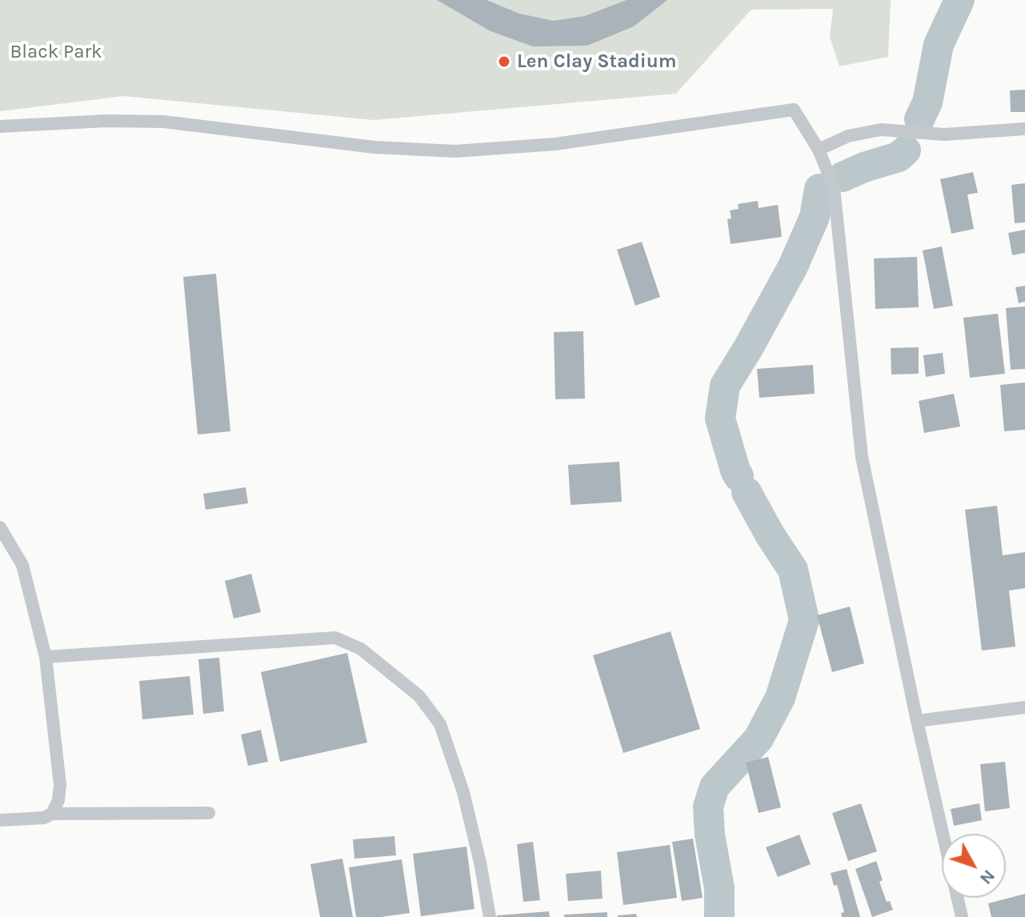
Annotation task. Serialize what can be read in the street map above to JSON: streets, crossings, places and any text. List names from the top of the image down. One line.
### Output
{"parks":["Black Park"],"places":["Len Clay Stadium"],"north":"bottom right"}
